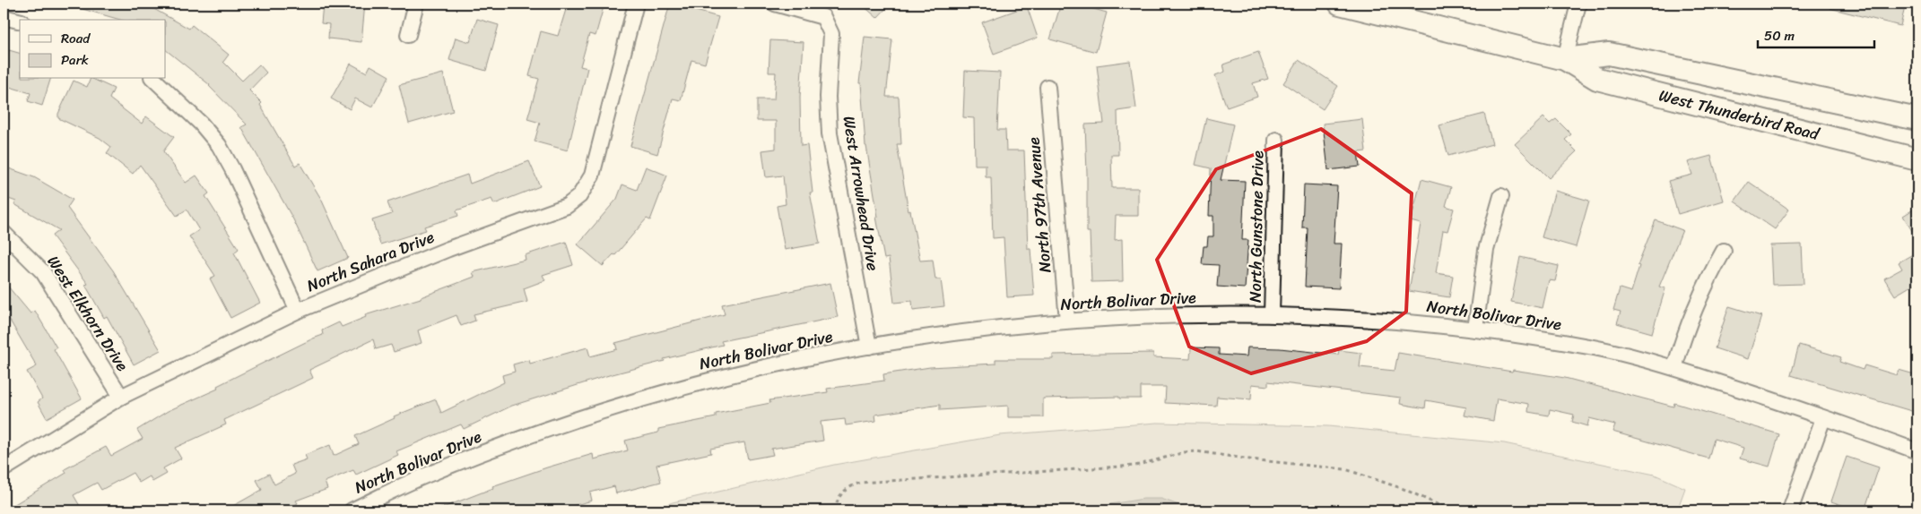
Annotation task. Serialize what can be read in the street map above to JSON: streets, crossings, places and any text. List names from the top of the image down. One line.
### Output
{"streets":{"main road":["West Thunderbird Road"],"street":["West Arrowhead Drive","North 97th Avenue","North Gunstone Drive","North Sahara Drive","North Bolivar Drive","West Elkhorn Drive"]},"crossings":[["West Arrowhead Drive","North Bolivar Drive"],["North 97th Avenue","North Bolivar Drive"],["North Gunstone Drive","North Bolivar Drive"],["North Sahara Drive","West Elkhorn Drive"]],"legend":["Road","Park"],"scale_bar":"50 m"}
